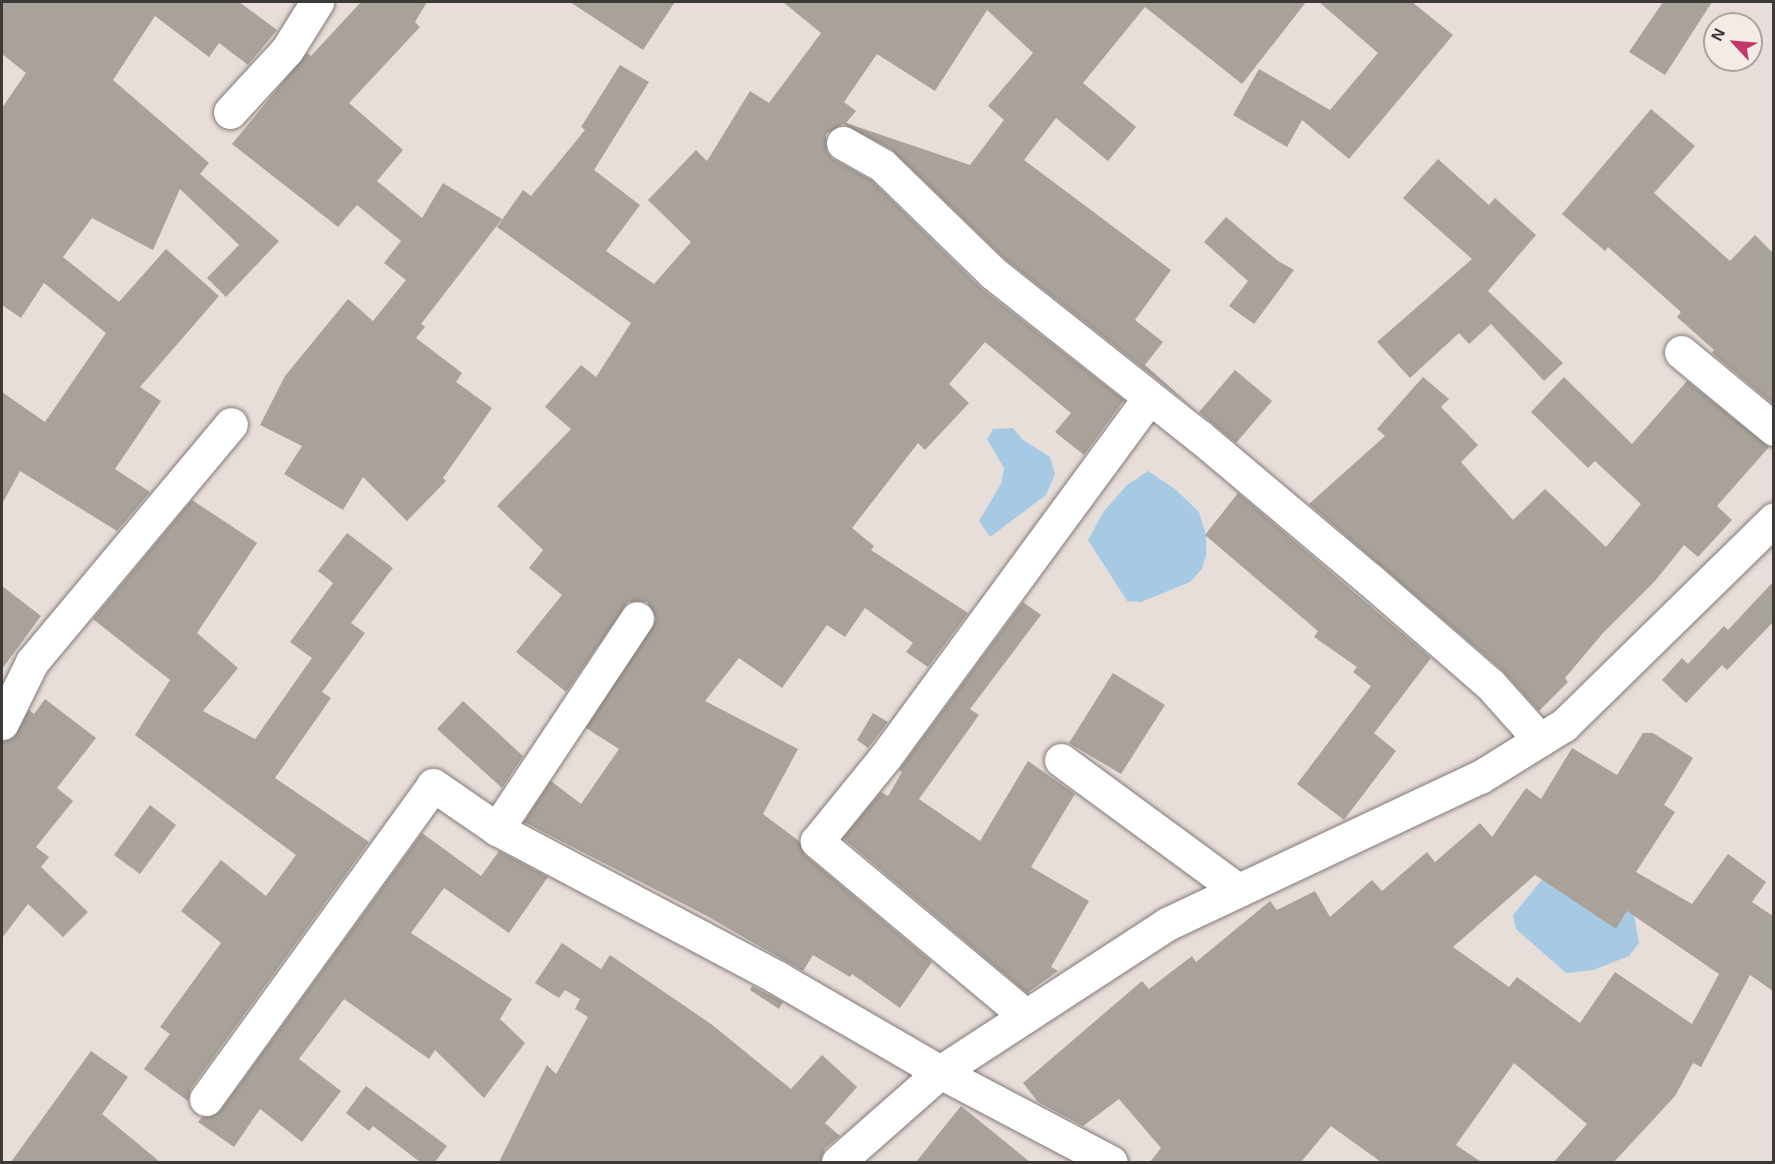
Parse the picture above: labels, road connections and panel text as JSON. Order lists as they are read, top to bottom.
{
  "north": "top left"
}
